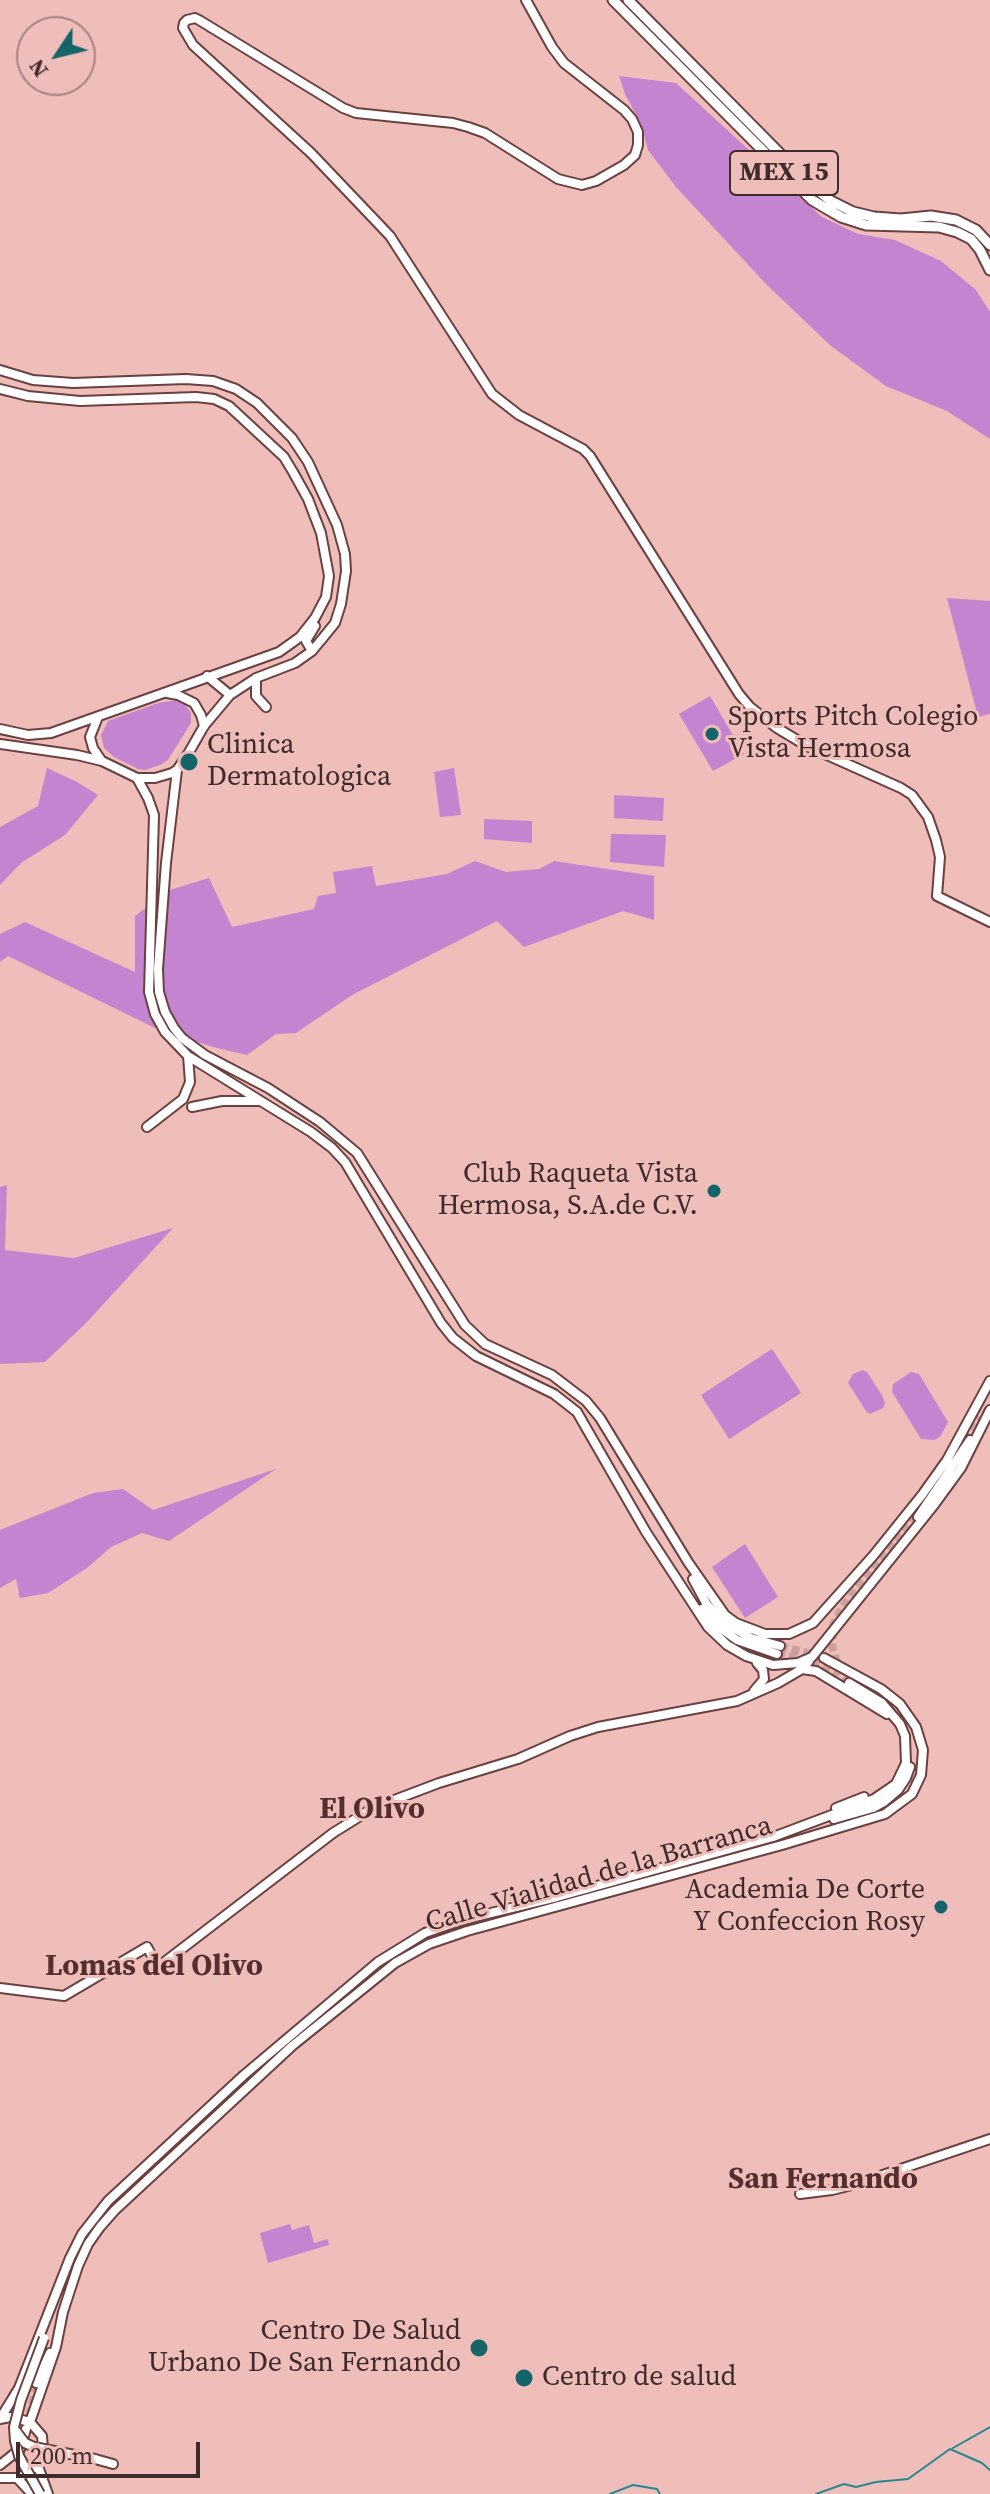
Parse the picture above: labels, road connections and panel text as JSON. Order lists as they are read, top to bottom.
{
  "streets": {
    "main road": ["MEX 15", "Calle Vialidad de la Barranca"]
  },
  "districts": ["El Olivo", "Lomas del Olivo", "San Fernando"],
  "places": [
    "Sports Pitch Colegio Vista Hermosa",
    "Clinica Dermatologica",
    "Club Raqueta Vista Hermosa, S.A.de C.V.",
    "Academia De Corte Y Confeccion Rosy",
    "Centro De Salud Urbano De San Fernando",
    "Centro de salud"
  ],
  "scale_bar": "200 m",
  "north": "bottom left"
}
